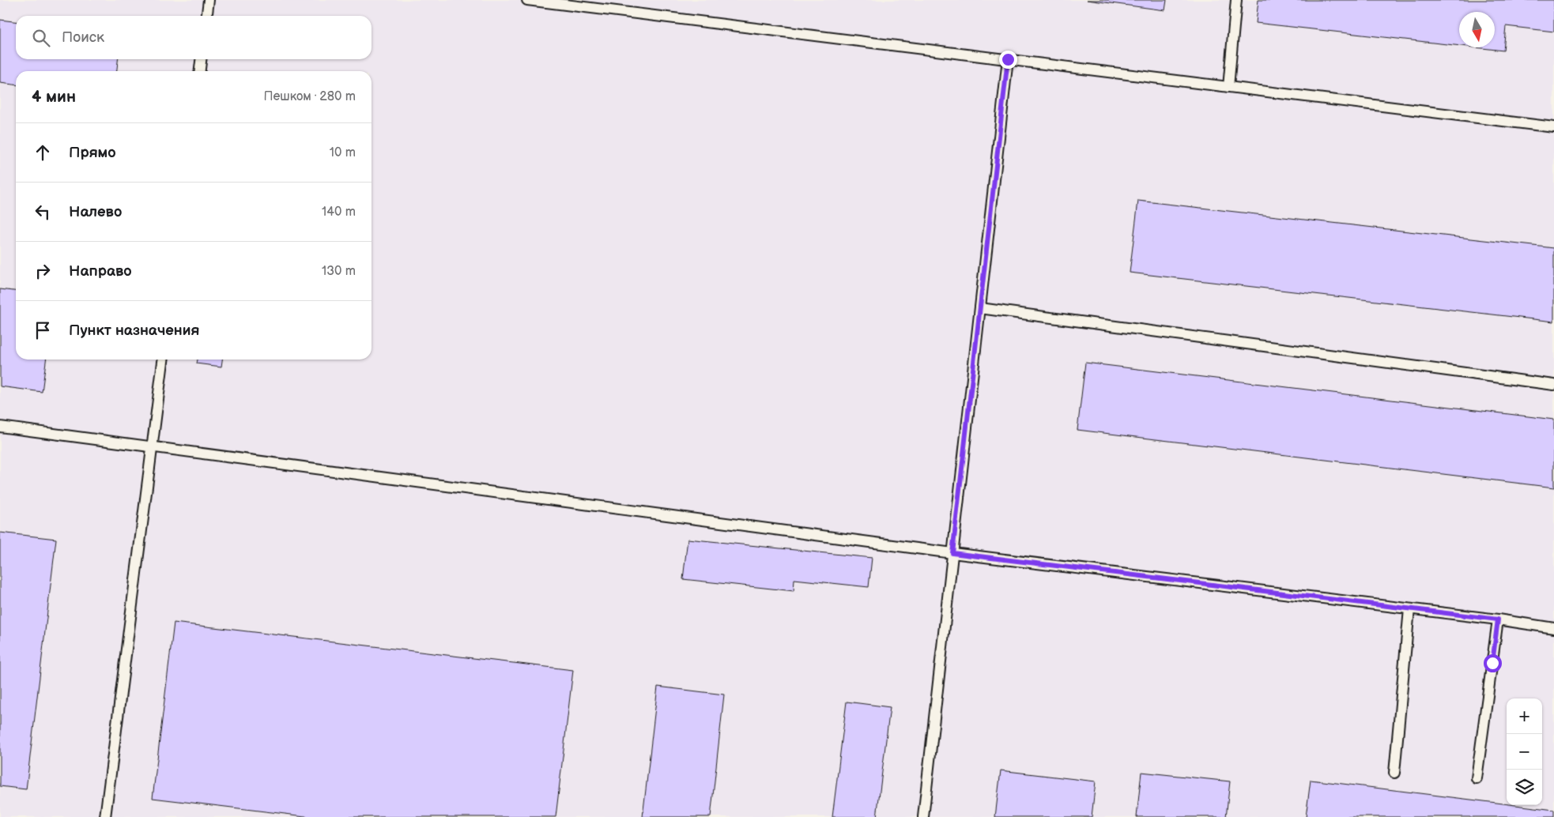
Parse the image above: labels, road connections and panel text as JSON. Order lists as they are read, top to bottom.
{
  "north": "bottom",
  "page": {
    "search": "Поиск",
    "heading": ["4 мин", "Пешком · 280 m"],
    "list": [
      ["Прямо", "10 m"],
      ["Налево", "140 m"],
      ["Направо", "130 m"],
      "Пункт назначения"
    ],
    "map_buttons": ["+", "−"]
  }
}
